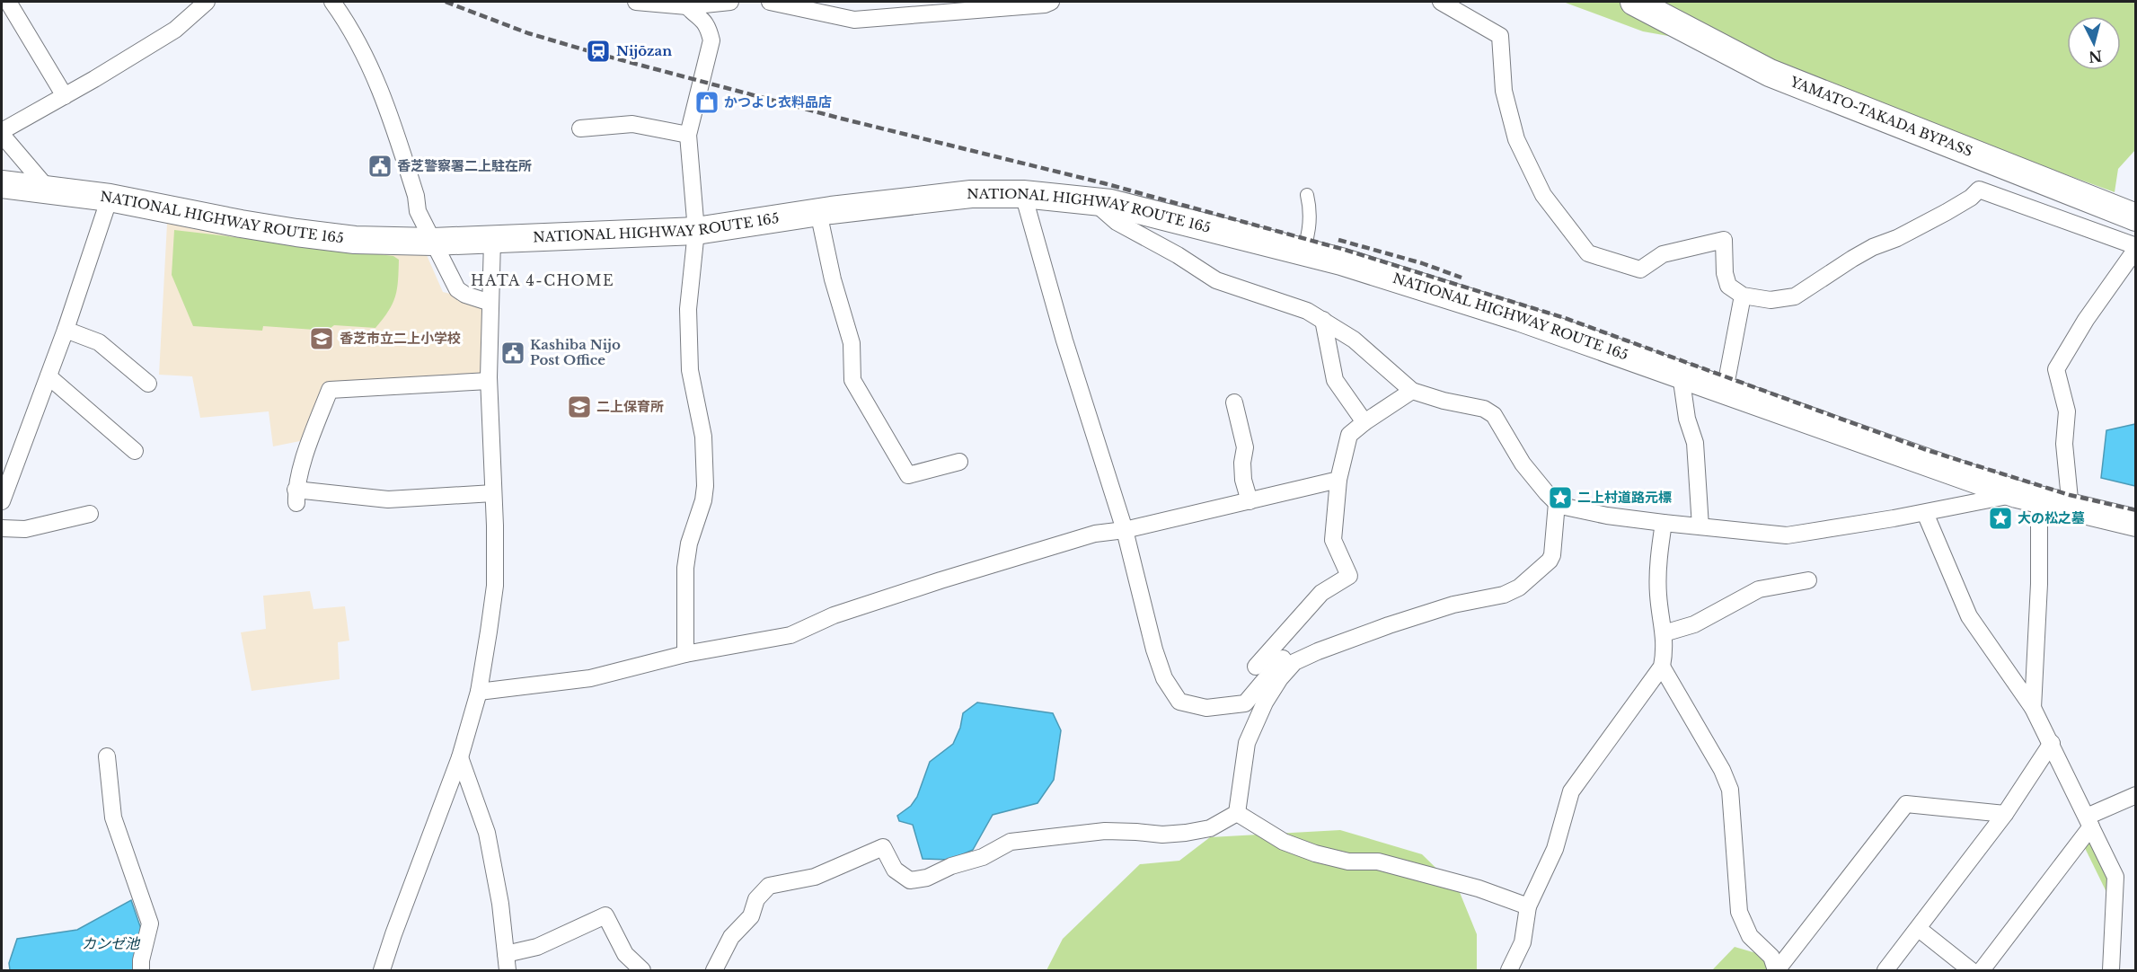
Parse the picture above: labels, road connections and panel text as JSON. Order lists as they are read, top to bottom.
{
  "streets": {
    "highway": ["YAMATO-TAKADA BYPASS", "NATIONAL HIGHWAY ROUTE 165"]
  },
  "districts": ["HATA 4-CHOME"],
  "water": ["カンゼ池"],
  "places": {
    "station": ["Nijōzan"],
    "shop": ["かつよし衣料品店"],
    "public building": ["香芝警察署二上駐在所", "Kashiba Nijo Post Office"],
    "school or university": ["香芝市立二上小学校", "二上保育所"],
    "place": ["二上村道路元標", "大の松之墓"]
  },
  "north": "bottom"
}
